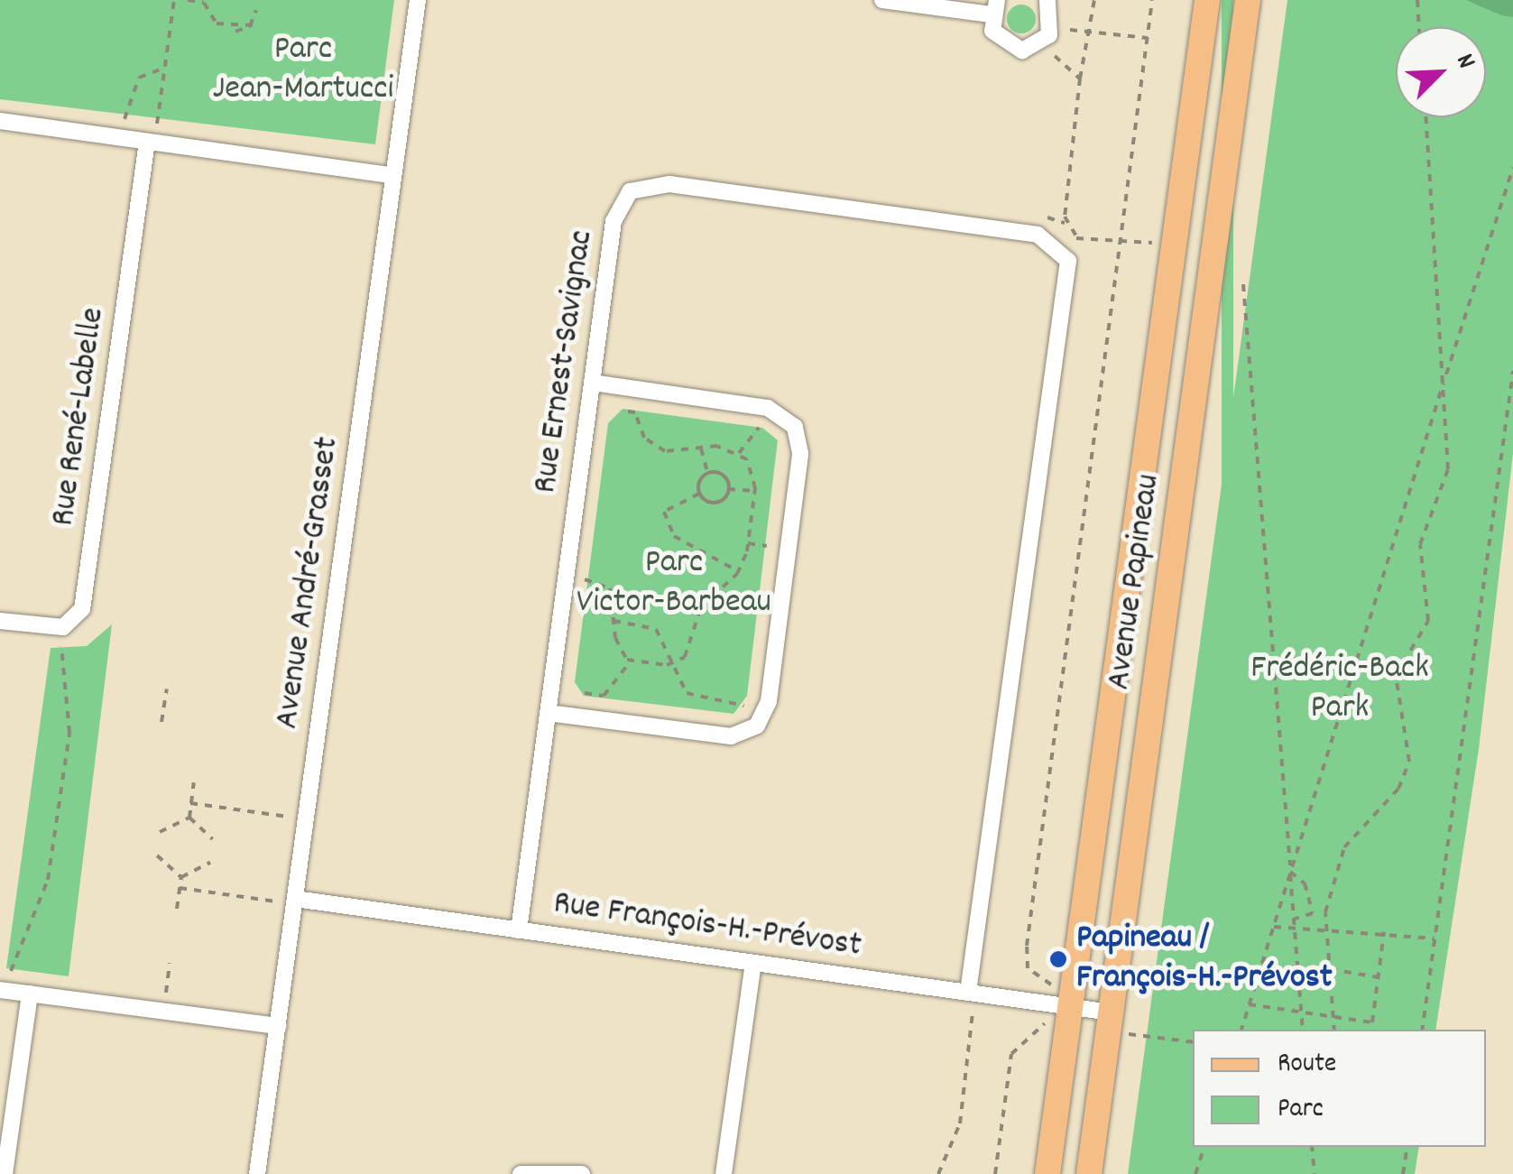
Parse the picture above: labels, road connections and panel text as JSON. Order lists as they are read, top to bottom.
{
  "streets": {
    "main road": ["Avenue Papineau"],
    "street": [
      "Rue Ernest-Savignac",
      "Rue René-Labelle",
      "Avenue André-Grasset",
      "Rue François-H.-Prévost"
    ]
  },
  "crossings": [
    ["Rue Ernest-Savignac", "Rue François-H.-Prévost"],
    ["Avenue Papineau", "Rue François-H.-Prévost"],
    ["Avenue André-Grasset", "Rue François-H.-Prévost"]
  ],
  "parks": ["Parc Jean-Martucci", "Parc Victor-Barbeau", "Frédéric-Back Park"],
  "places": ["Papineau / François-H.-Prévost"],
  "legend": ["Route", "Parc"],
  "north": "top right"
}
